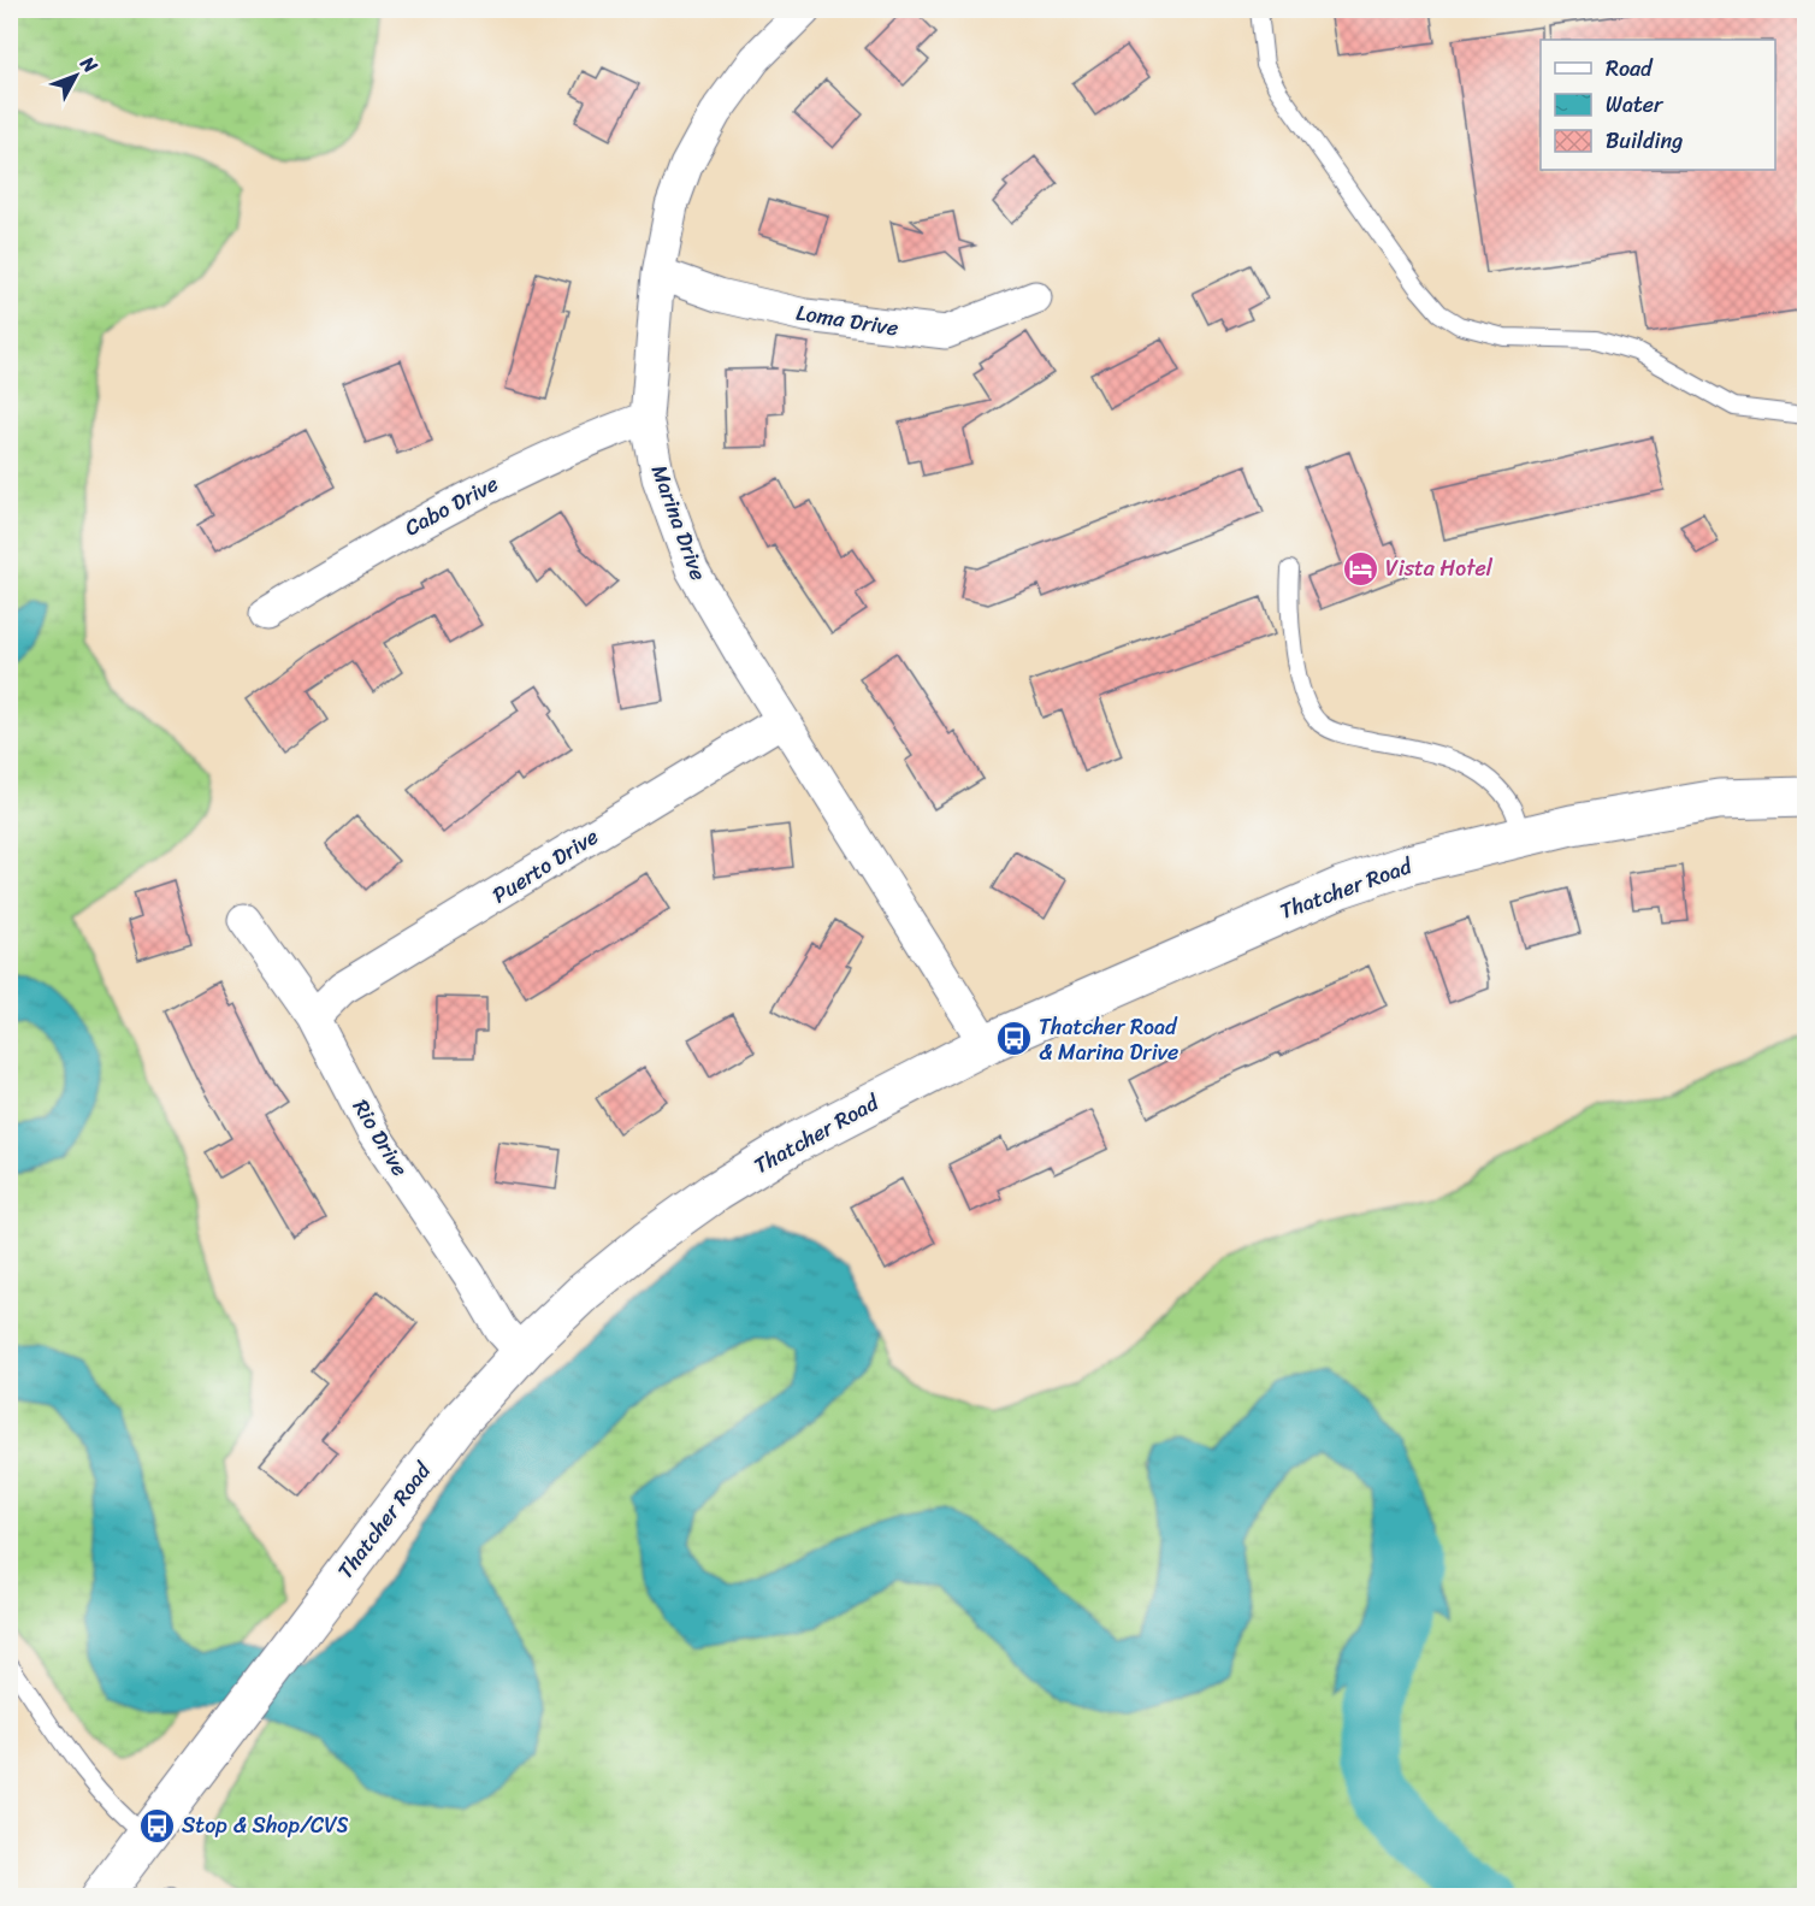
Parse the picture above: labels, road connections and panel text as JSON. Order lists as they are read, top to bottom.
{
  "streets": {
    "main road": ["Thatcher Road"],
    "street": [
      "Loma Drive",
      "Cabo Drive",
      "Marina Drive",
      "Puerto Drive",
      "Rio Drive"
    ]
  },
  "crossings": [
    ["Loma Drive", "Marina Drive"],
    ["Cabo Drive", "Marina Drive"],
    ["Marina Drive", "Puerto Drive"],
    ["Marina Drive", "Thatcher Road"],
    ["Puerto Drive", "Rio Drive"],
    ["Thatcher Road", "Rio Drive"]
  ],
  "places": {
    "hotel": ["Vista Hotel"],
    "bus stop": ["Thatcher Road & Marina Drive", "Stop & Shop/CVS"]
  },
  "legend": ["Road", "Water", "Building"],
  "north": "top right"
}
